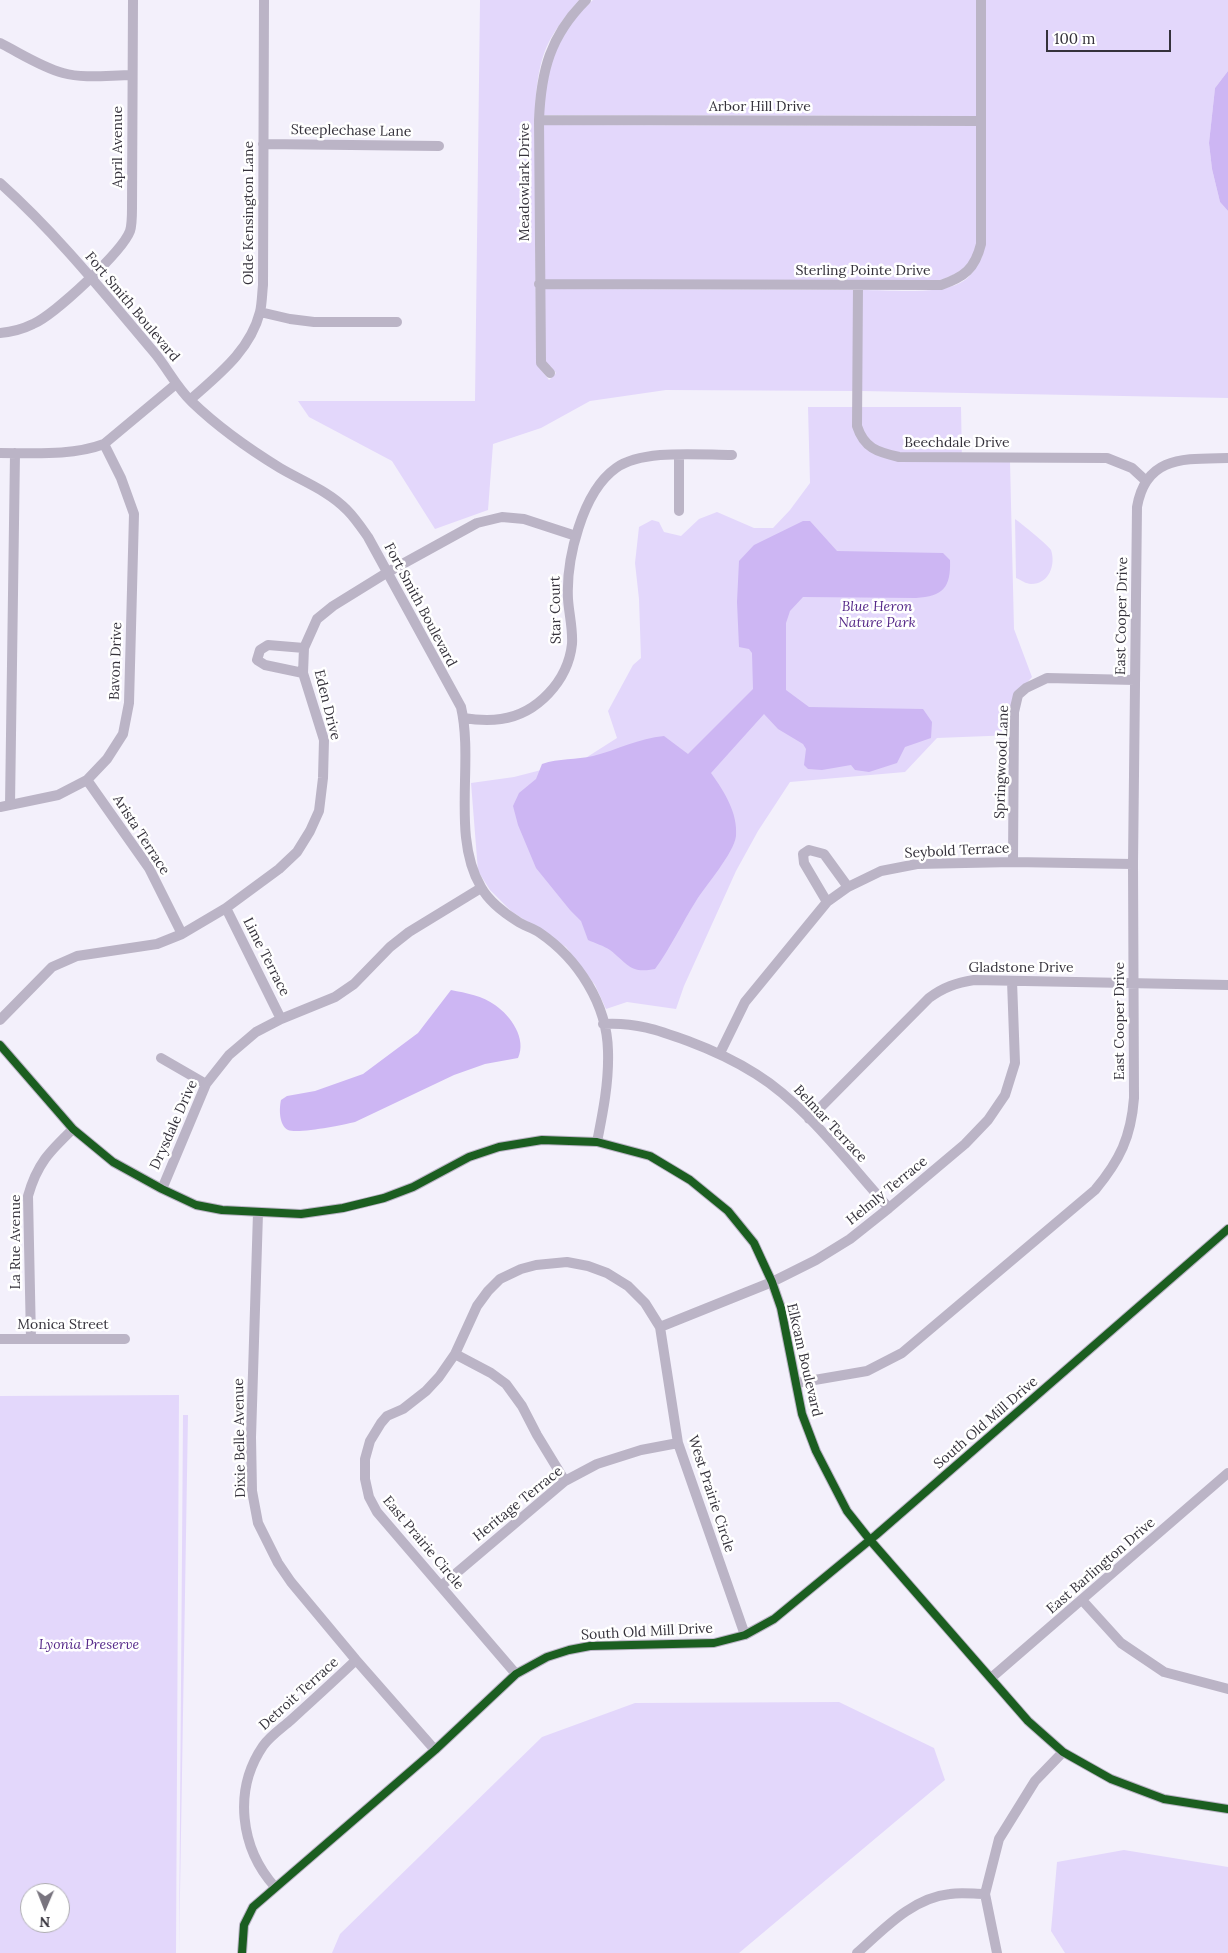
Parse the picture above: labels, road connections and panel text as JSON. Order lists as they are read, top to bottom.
{
  "streets": {
    "street": [
      "Arbor Hill Drive",
      "Steeplechase Lane",
      "April Avenue",
      "Meadowlark Drive",
      "Olde Kensington Lane",
      "Sterling Pointe Drive",
      "Fort Smith Boulevard",
      "Beechdale Drive",
      "Star Court",
      "East Cooper Drive",
      "Bavon Drive",
      "Eden Drive",
      "Springwood Lane",
      "Arista Terrace",
      "Seybold Terrace",
      "Lime Terrace",
      "Gladstone Drive",
      "Belmar Terrace",
      "Drysdale Drive",
      "Helmly Terrace",
      "La Rue Avenue",
      "Monica Street",
      "Elkcam Boulevard",
      "South Old Mill Drive",
      "Dixie Belle Avenue",
      "West Prairie Circle",
      "Heritage Terrace",
      "East Prairie Circle",
      "East Barlington Drive",
      "Detroit Terrace"
    ]
  },
  "crossings": [
    ["Arbor Hill Drive", "Meadowlark Drive"],
    ["Arbor Hill Drive", "Sterling Pointe Drive"],
    ["Steeplechase Lane", "Olde Kensington Lane"],
    ["April Avenue", "Fort Smith Boulevard"],
    ["Meadowlark Drive", "Sterling Pointe Drive"],
    ["Olde Kensington Lane", "Fort Smith Boulevard"],
    ["Sterling Pointe Drive", "Beechdale Drive"],
    ["Fort Smith Boulevard", "Star Court"],
    ["Fort Smith Boulevard", "Eden Drive"],
    ["Fort Smith Boulevard", "Belmar Terrace"],
    ["Fort Smith Boulevard", "Drysdale Drive"],
    ["Fort Smith Boulevard", "Elkcam Boulevard"],
    ["Beechdale Drive", "East Cooper Drive"],
    ["Star Court", "Eden Drive"],
    ["East Cooper Drive", "Springwood Lane"],
    ["East Cooper Drive", "Seybold Terrace"],
    ["East Cooper Drive", "Gladstone Drive"],
    ["East Cooper Drive", "Elkcam Boulevard"],
    ["Bavon Drive", "Arista Terrace"],
    ["Eden Drive", "Arista Terrace"],
    ["Eden Drive", "Lime Terrace"],
    ["Springwood Lane", "Seybold Terrace"],
    ["Seybold Terrace", "Belmar Terrace"],
    ["Lime Terrace", "Drysdale Drive"],
    ["Gladstone Drive", "Belmar Terrace"],
    ["Gladstone Drive", "Helmly Terrace"],
    ["Belmar Terrace", "Helmly Terrace"],
    ["Drysdale Drive", "Elkcam Boulevard"],
    ["Helmly Terrace", "Elkcam Boulevard"],
    ["Helmly Terrace", "West Prairie Circle"],
    ["Helmly Terrace", "East Prairie Circle"],
    ["La Rue Avenue", "Monica Street"],
    ["La Rue Avenue", "Elkcam Boulevard"],
    ["Elkcam Boulevard", "South Old Mill Drive"],
    ["Elkcam Boulevard", "Dixie Belle Avenue"],
    ["Elkcam Boulevard", "East Barlington Drive"],
    ["South Old Mill Drive", "Dixie Belle Avenue"],
    ["South Old Mill Drive", "West Prairie Circle"],
    ["South Old Mill Drive", "East Prairie Circle"],
    ["South Old Mill Drive", "Detroit Terrace"],
    ["Dixie Belle Avenue", "Detroit Terrace"],
    ["West Prairie Circle", "Heritage Terrace"],
    ["West Prairie Circle", "East Prairie Circle"],
    ["Heritage Terrace", "East Prairie Circle"]
  ],
  "parks": ["Blue Heron Nature Park", "Lyonia Preserve"],
  "scale_bar": "100 m",
  "north": "bottom"
}
